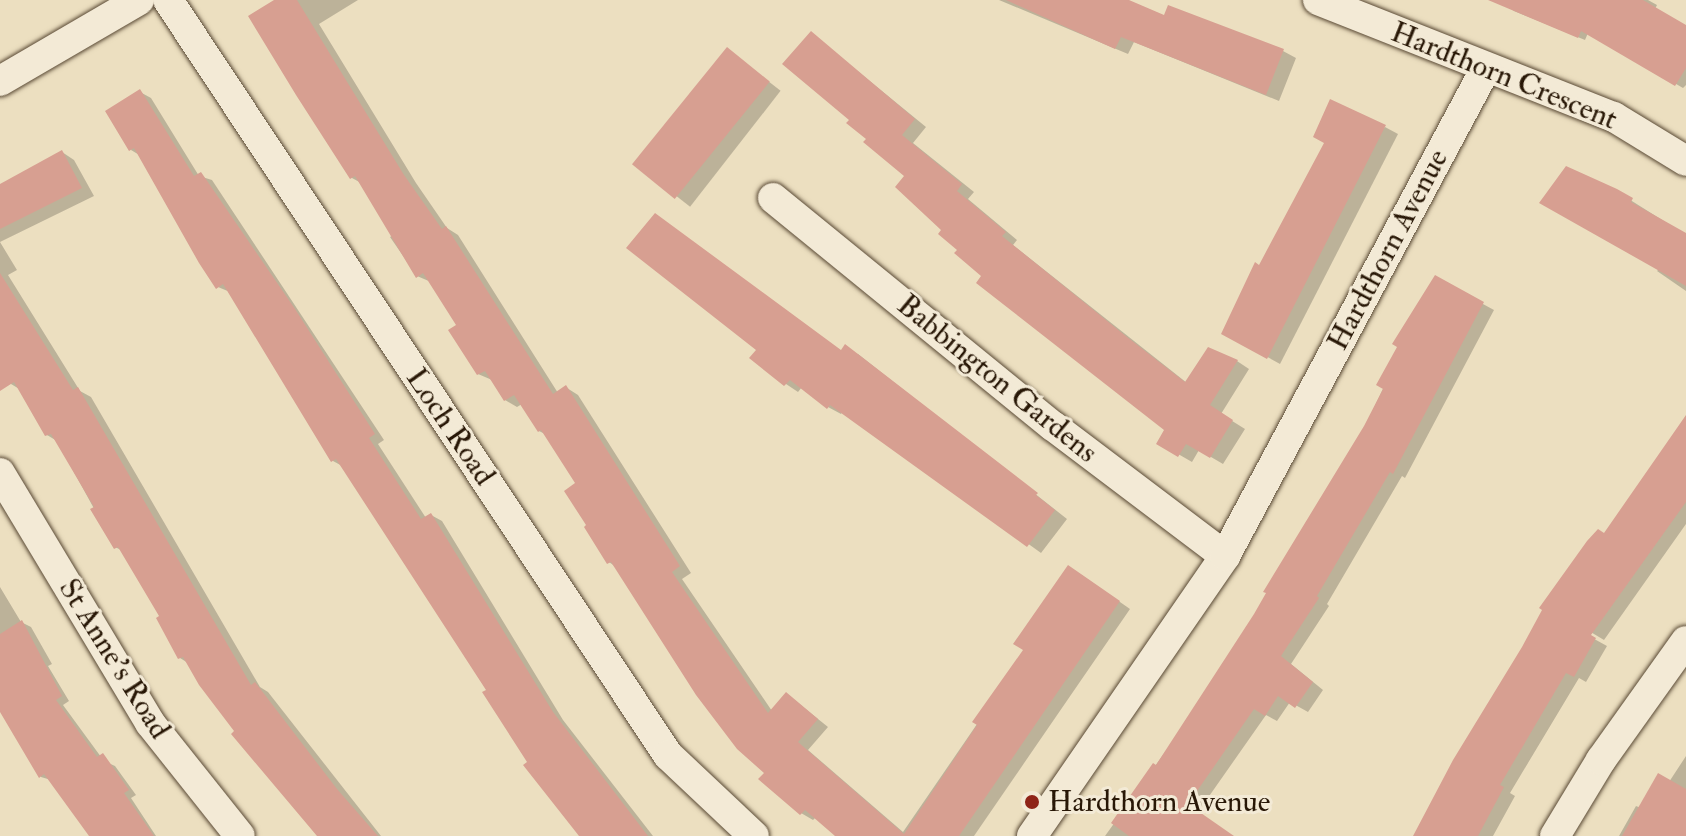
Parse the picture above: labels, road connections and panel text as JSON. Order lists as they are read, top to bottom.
{
  "streets": {
    "street": [
      "Hardthorn Crescent",
      "Hardthorn Avenue",
      "Babbington Gardens",
      "Loch Road",
      "St Anne's Road"
    ]
  },
  "crossings": [
    ["Hardthorn Crescent", "Hardthorn Avenue"],
    ["Hardthorn Avenue", "Babbington Gardens"]
  ],
  "places": ["Hardthorn Avenue"]
}
